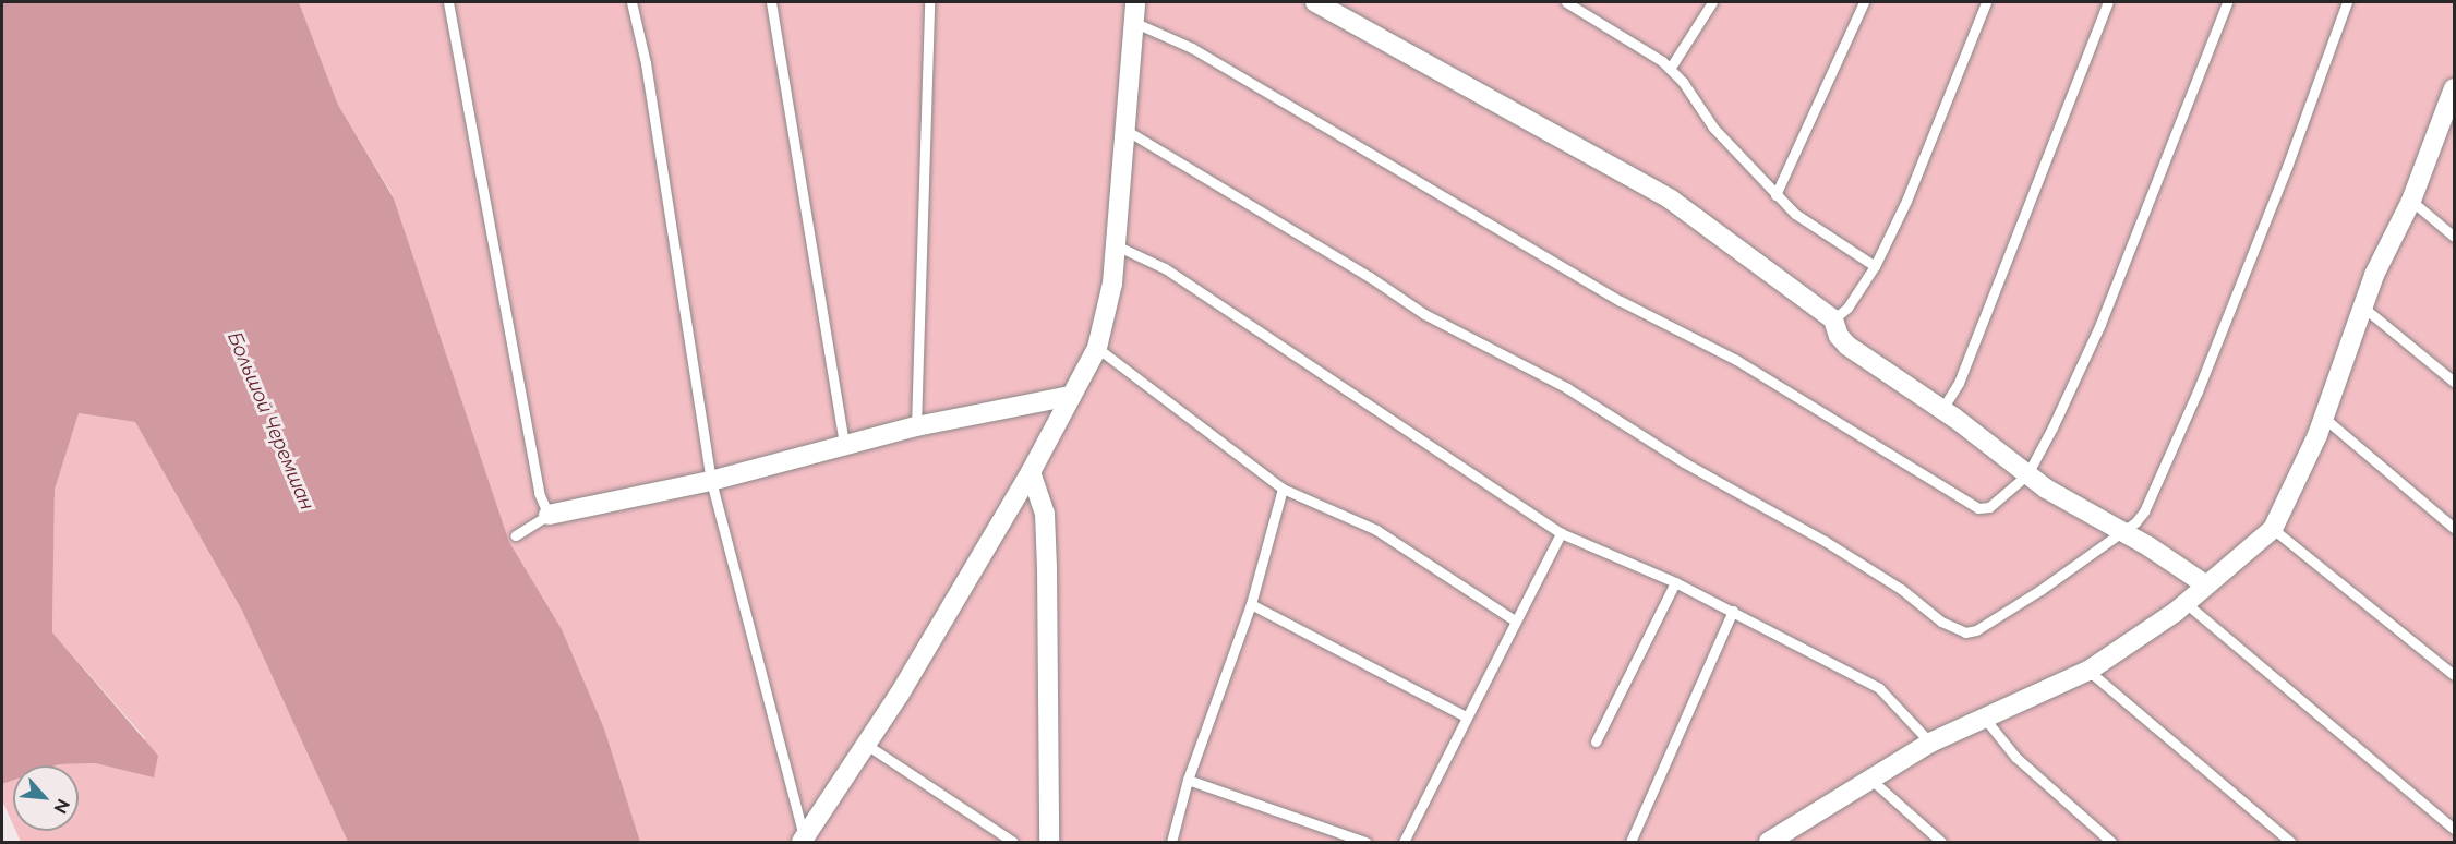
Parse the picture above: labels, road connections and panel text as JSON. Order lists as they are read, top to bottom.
{
  "water": ["Большой Черемшан"],
  "north": "bottom right"
}
